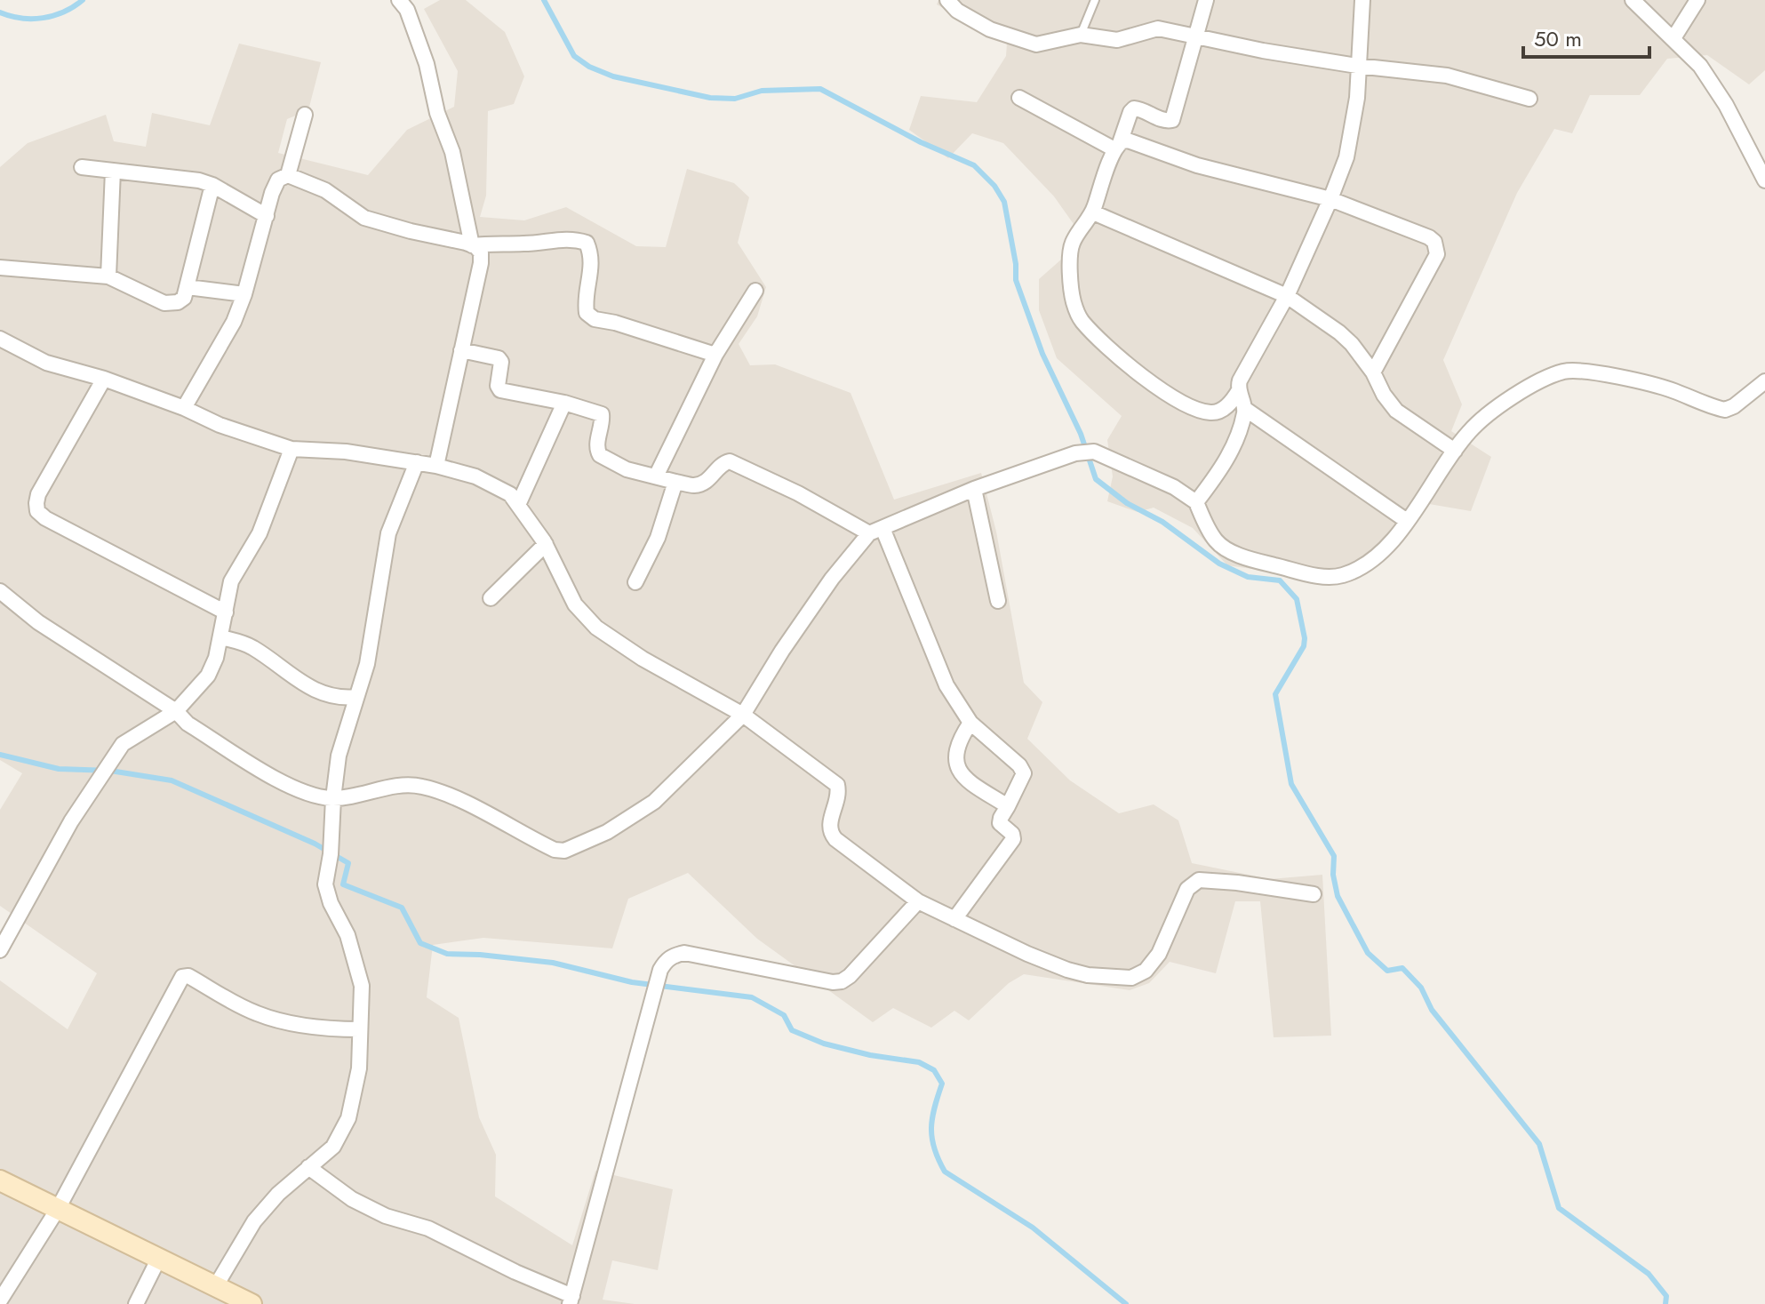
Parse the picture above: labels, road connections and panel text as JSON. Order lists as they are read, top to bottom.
{
  "scale_bar": "50 m"
}
